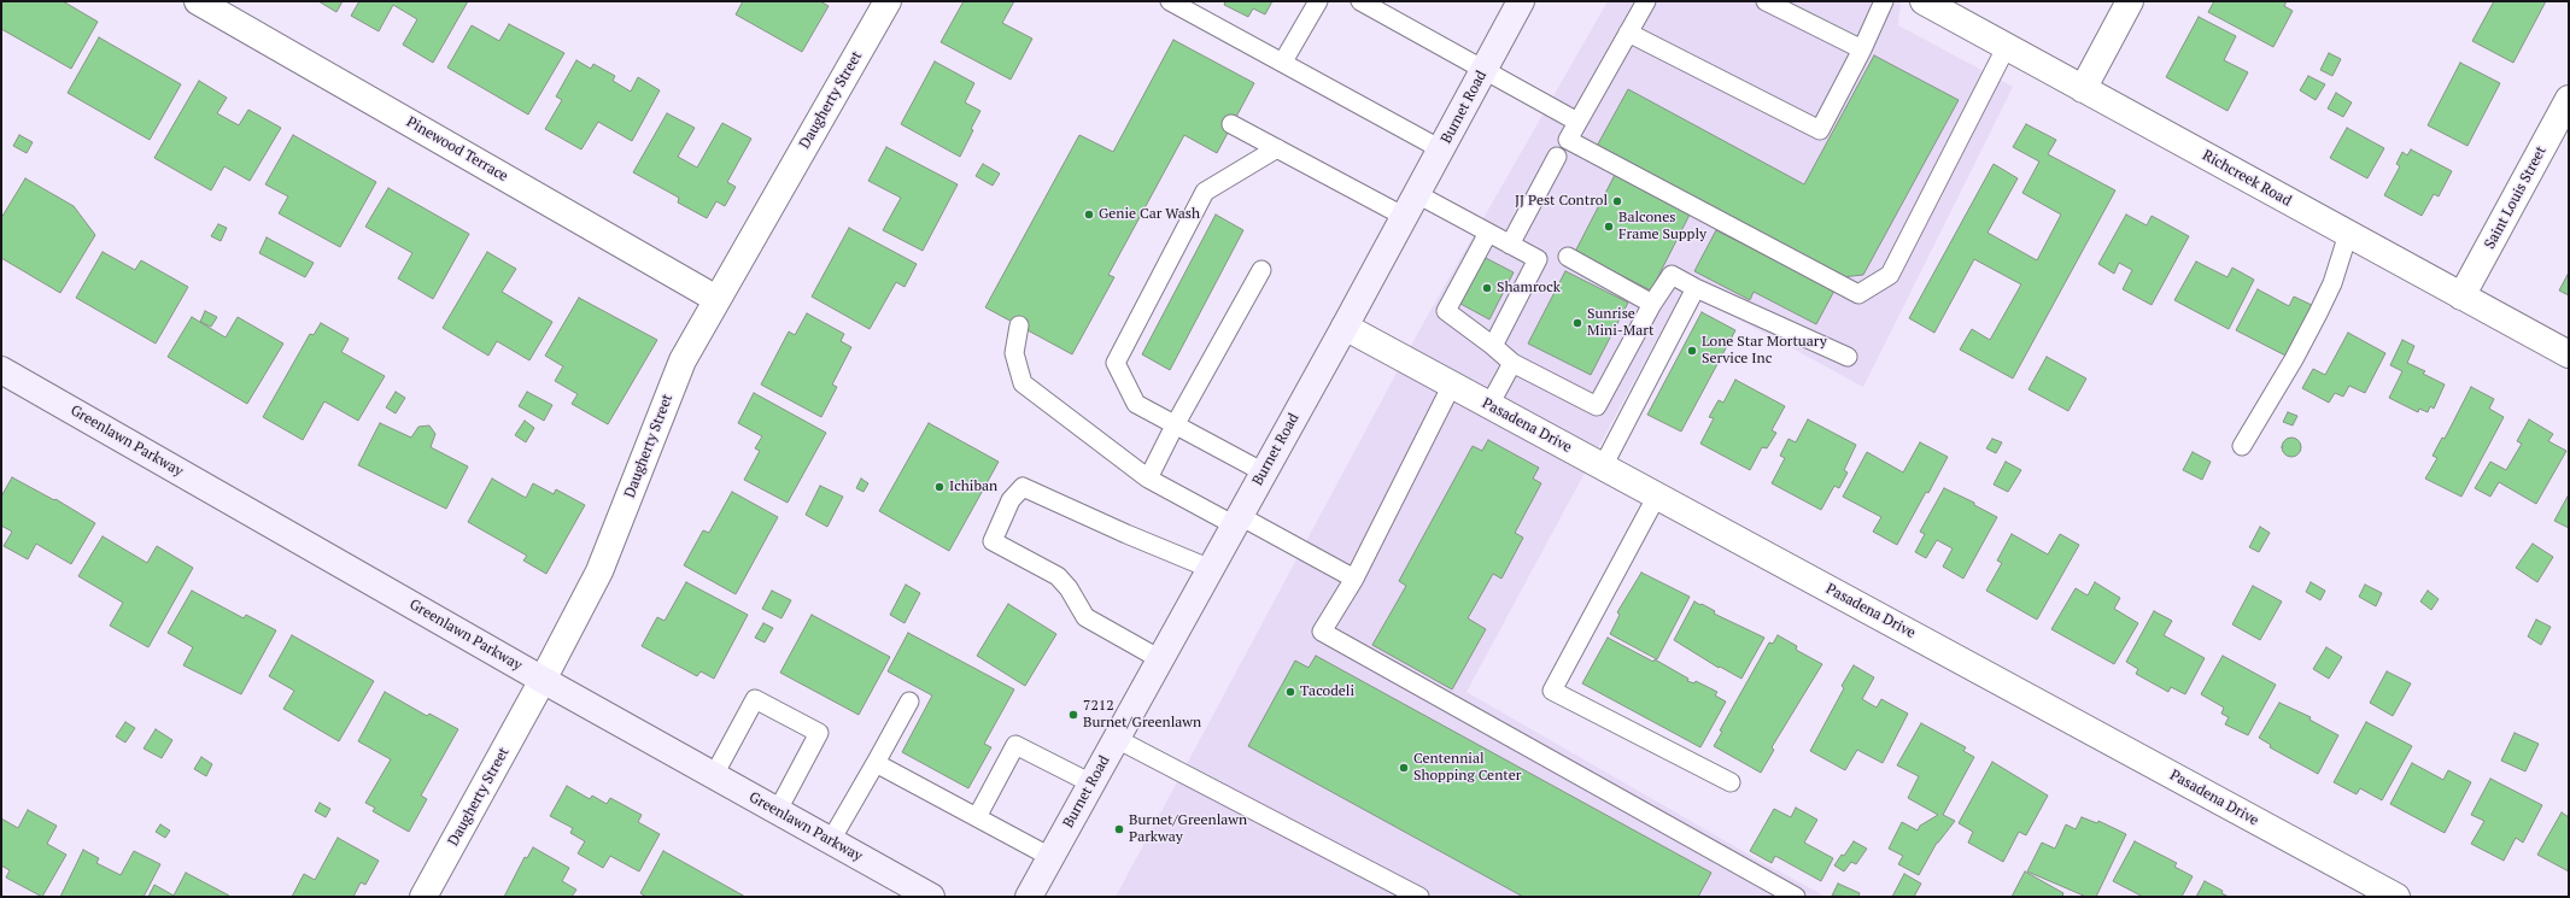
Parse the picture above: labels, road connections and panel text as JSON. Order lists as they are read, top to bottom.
{
  "streets": {
    "street": [
      "Daugherty Street",
      "Burnet Road",
      "Pinewood Terrace",
      "Richcreek Road",
      "Saint Louis Street",
      "Pasadena Drive",
      "Greenlawn Parkway"
    ]
  },
  "crossings": [
    ["Daugherty Street", "Pinewood Terrace"],
    ["Daugherty Street", "Greenlawn Parkway"],
    ["Burnet Road", "Pasadena Drive"],
    ["Richcreek Road", "Saint Louis Street"]
  ],
  "places": [
    "JJ Pest Control",
    "Genie Car Wash",
    "Balcones Frame Supply",
    "Shamrock",
    "Sunrise Mini-Mart",
    "Lone Star Mortuary Service Inc",
    "Ichiban",
    "Tacodeli",
    "7212 Burnet/Greenlawn",
    "Centennial Shopping Center",
    "Burnet/Greenlawn Parkway"
  ]
}
